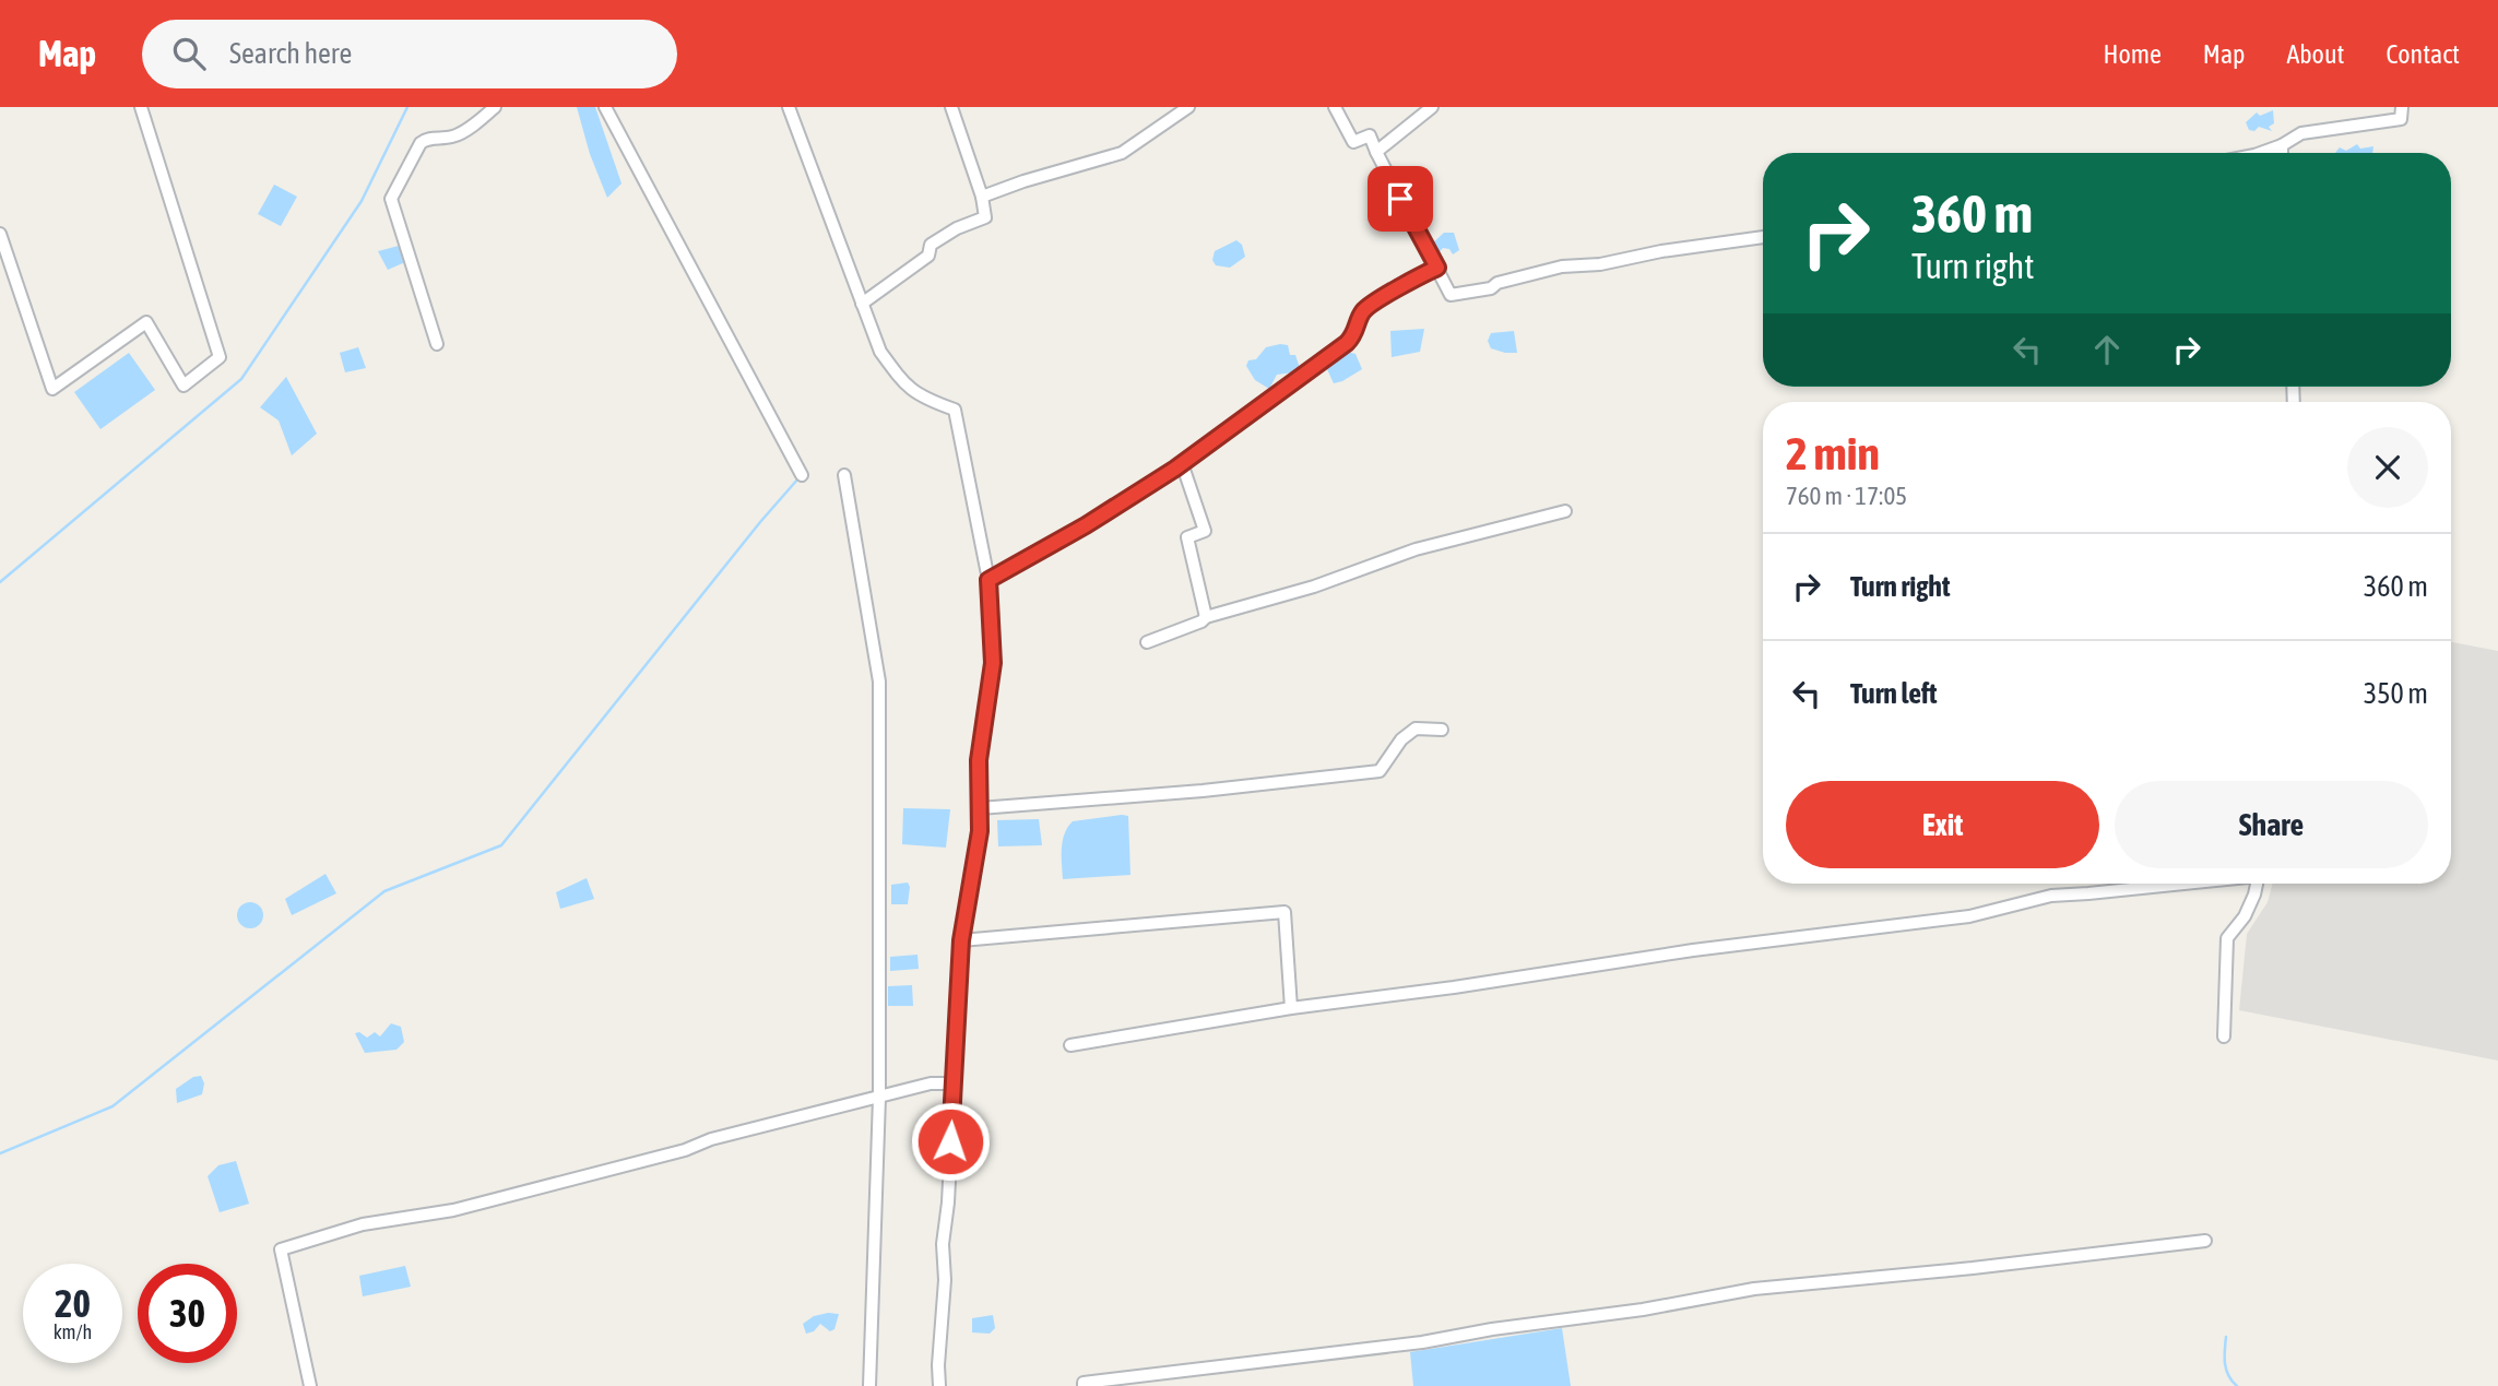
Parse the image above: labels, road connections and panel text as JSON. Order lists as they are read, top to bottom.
{
  "page": {
    "header": "Map",
    "search": "Search here",
    "nav": [
      "Home",
      "Map",
      "About",
      "Contact"
    ],
    "turn": ["360 m", "Turn right"],
    "heading": ["2 min", "760 m · 17:05"],
    "list": [
      {
        "name": "Turn right",
        "value": "360 m"
      },
      {
        "name": "Turn left",
        "value": "350 m"
      }
    ],
    "buttons": ["Exit", "Share"],
    "speed": "20 km/h",
    "limit": "30"
  }
}
